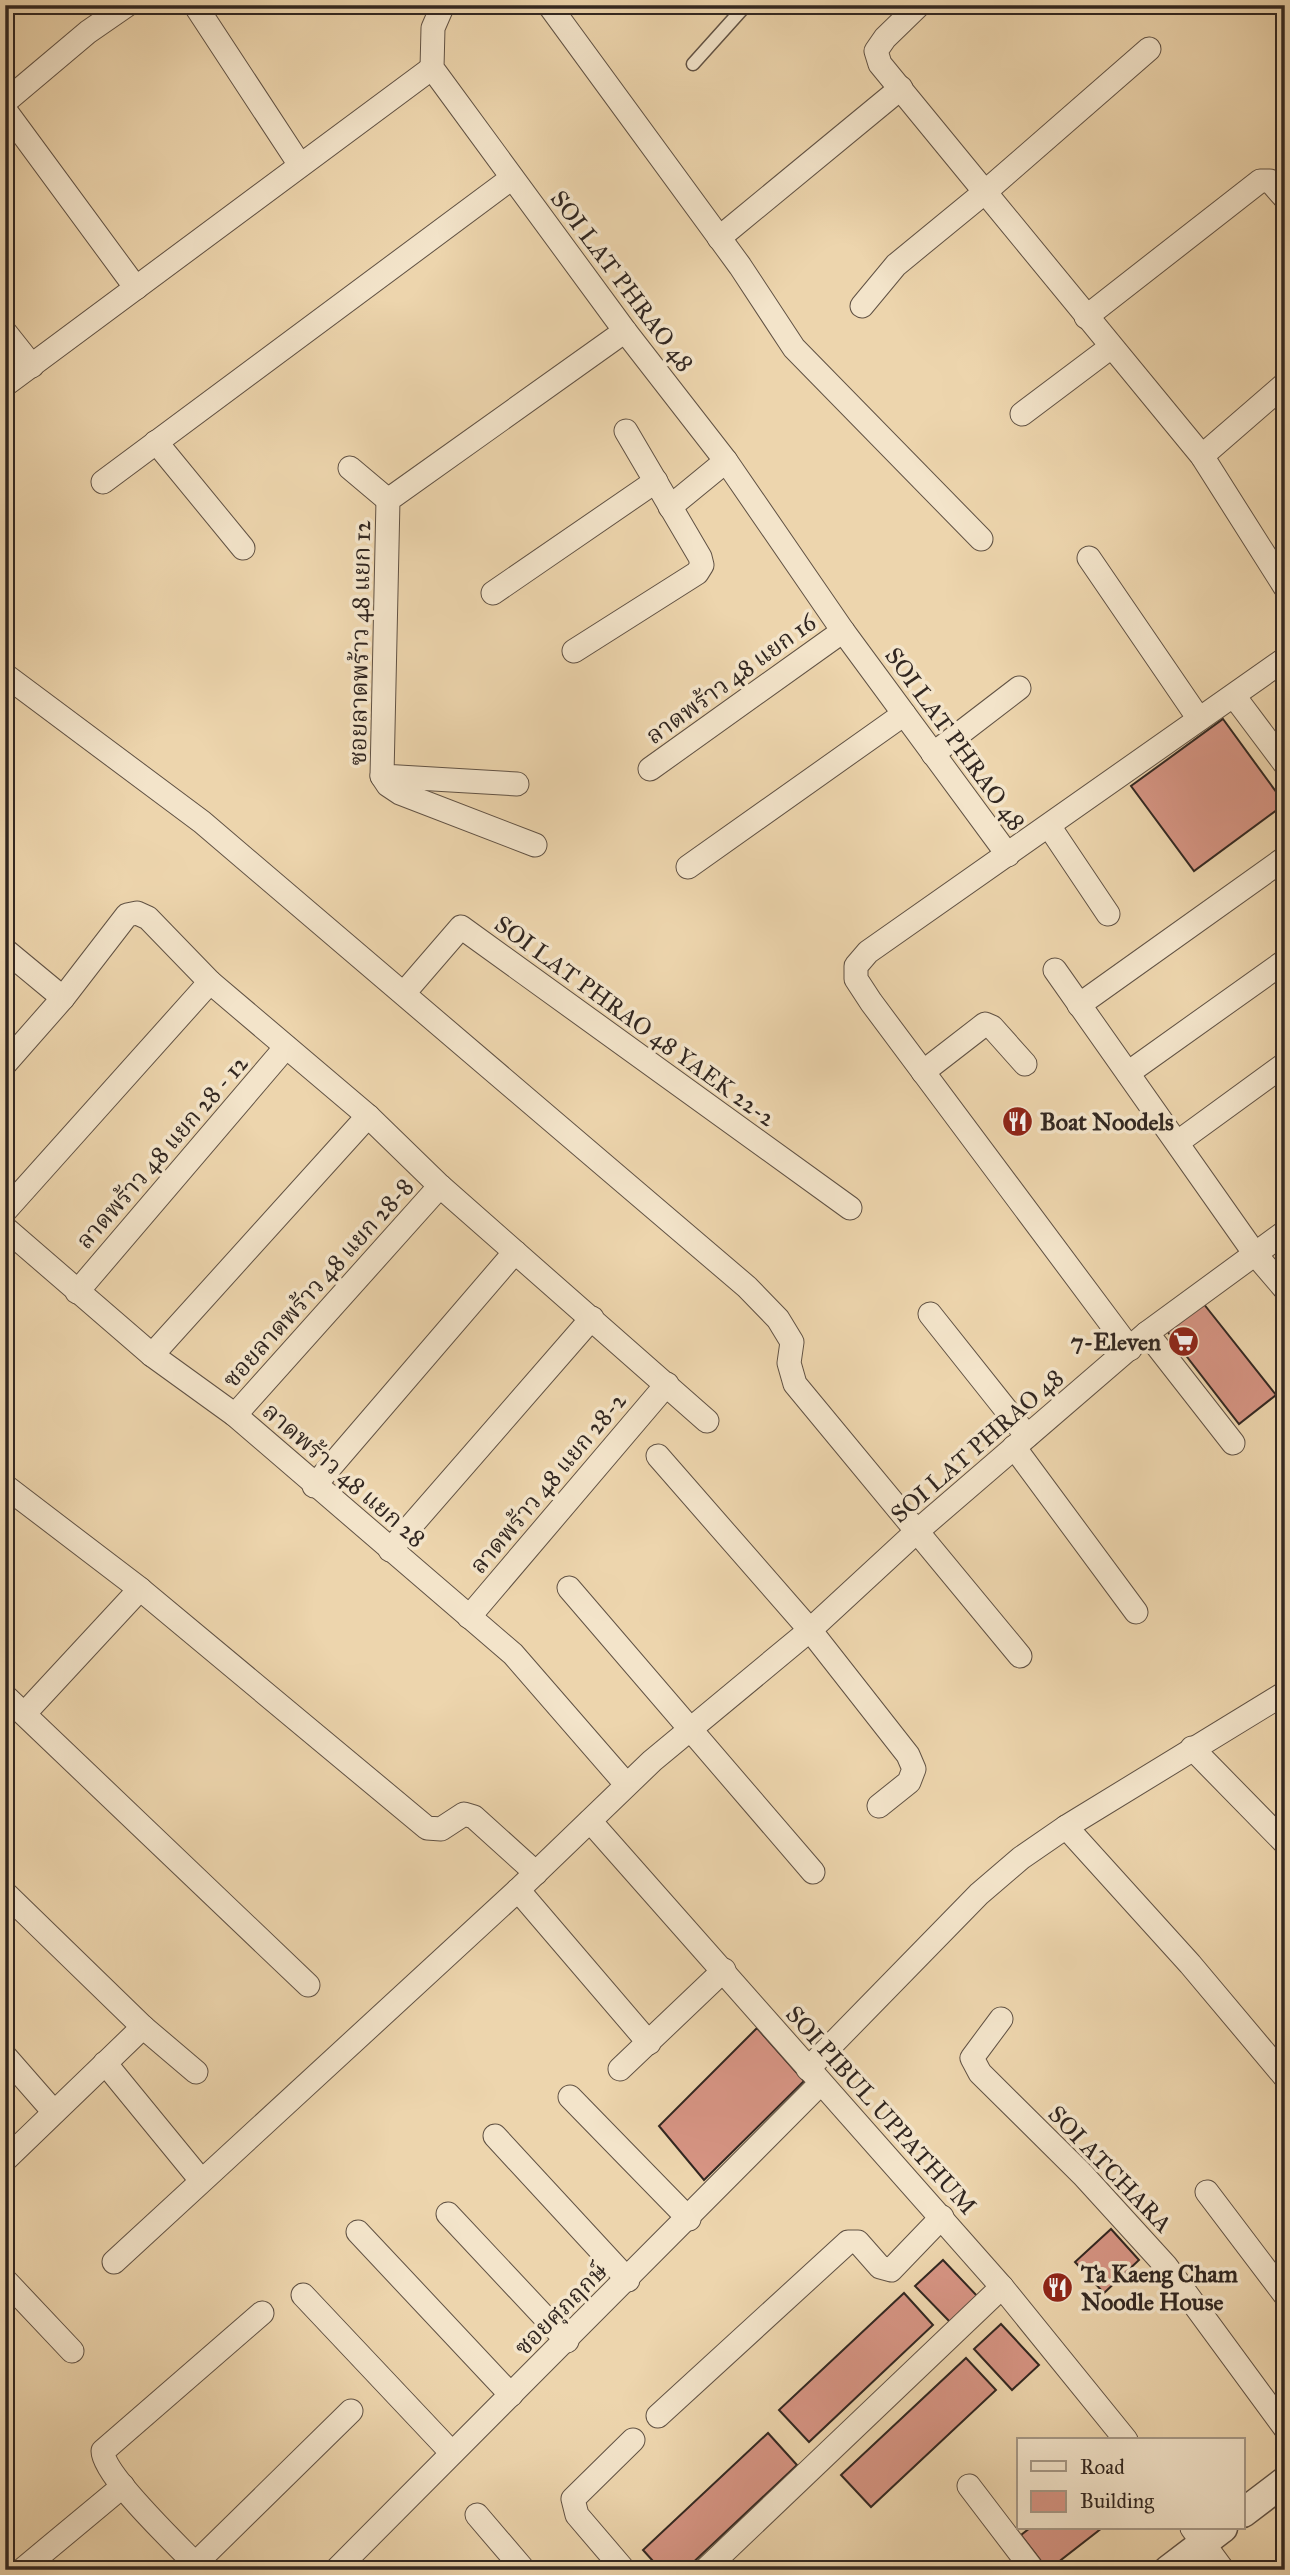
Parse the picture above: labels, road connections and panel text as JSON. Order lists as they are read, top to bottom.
{
  "streets": {
    "street": [
      "SOI LAT PHRAO 48",
      "ซอยลาดพร้าว 48 แยก 12",
      "ลาดพร้าว 48 แยก 16",
      "SOI LAT PHRAO 48 YAEK 22-2",
      "ลาดพร้าว 48 แยก 28 - 12",
      "ซอยลาดพร้าว 48 แยก 28-8",
      "ลาดพร้าว 48 แยก 28",
      "ลาดพร้าว 48 แยก 28-2",
      "SOI PIBUL UPPATHUM",
      "SOI ATCHARA",
      "ซอยศุภฤกษ์"
    ]
  },
  "crossings": [
    ["SOI LAT PHRAO 48", "ซอยลาดพร้าว 48 แยก 12"],
    ["SOI LAT PHRAO 48", "ลาดพร้าว 48 แยก 16"],
    ["SOI LAT PHRAO 48", "ลาดพร้าว 48 แยก 28"],
    ["SOI LAT PHRAO 48", "SOI PIBUL UPPATHUM"],
    ["ลาดพร้าว 48 แยก 28 - 12", "ลาดพร้าว 48 แยก 28"],
    ["ซอยลาดพร้าว 48 แยก 28-8", "ลาดพร้าว 48 แยก 28"],
    ["ลาดพร้าว 48 แยก 28", "ลาดพร้าว 48 แยก 28-2"],
    ["SOI PIBUL UPPATHUM", "ซอยศุภฤกษ์"]
  ],
  "places": {
    "restaurant": ["Boat Noodels", "Ta Kaeng Cham Noodle House"],
    "supermarket": ["7-Eleven"]
  },
  "legend": ["Road", "Building"]
}
